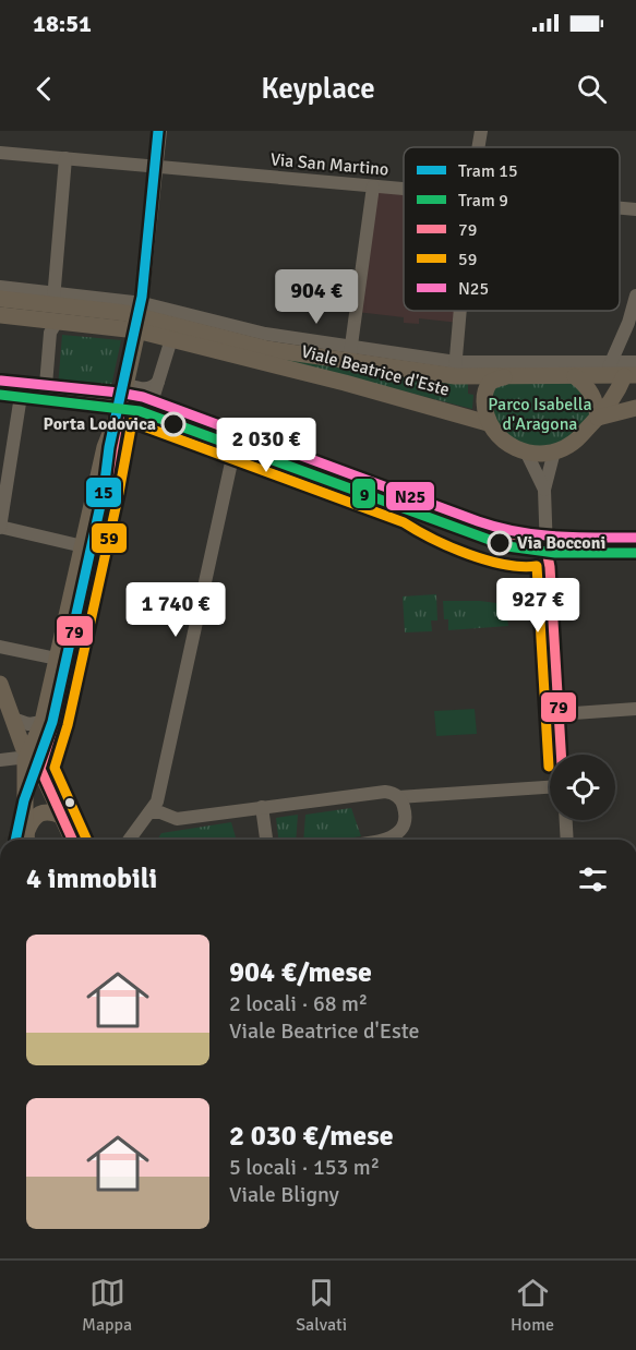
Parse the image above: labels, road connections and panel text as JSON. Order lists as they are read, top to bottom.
{
  "streets": {
    "main road": ["Viale Beatrice d'Este"],
    "street": ["Via San Martino"]
  },
  "parks": ["Parco Isabella d'Aragona"],
  "places": ["Porta Lodovica", "Via Bocconi"],
  "lines": [
    "tram line 15",
    "transit line N25",
    "tram line 9",
    "transit line 79",
    "transit line 59"
  ],
  "legend": [
    "Tram 15",
    "Tram 9",
    "79",
    "59",
    "N25"
  ],
  "page": {
    "status": "18:51",
    "header": "Keyplace",
    "price": [
      "904 €",
      "2 030 €",
      "927 €",
      "1 740 €"
    ],
    "heading": "4 immobili",
    "list": [
      {
        "name": "904 €/mese",
        "note": "2 locali · 68 m² · Viale Beatrice d'Este"
      },
      {
        "name": "2 030 €/mese",
        "note": "5 locali · 153 m² · Viale Bligny"
      }
    ],
    "tabs": ["Mappa", "Salvati", "Home"]
  }
}
